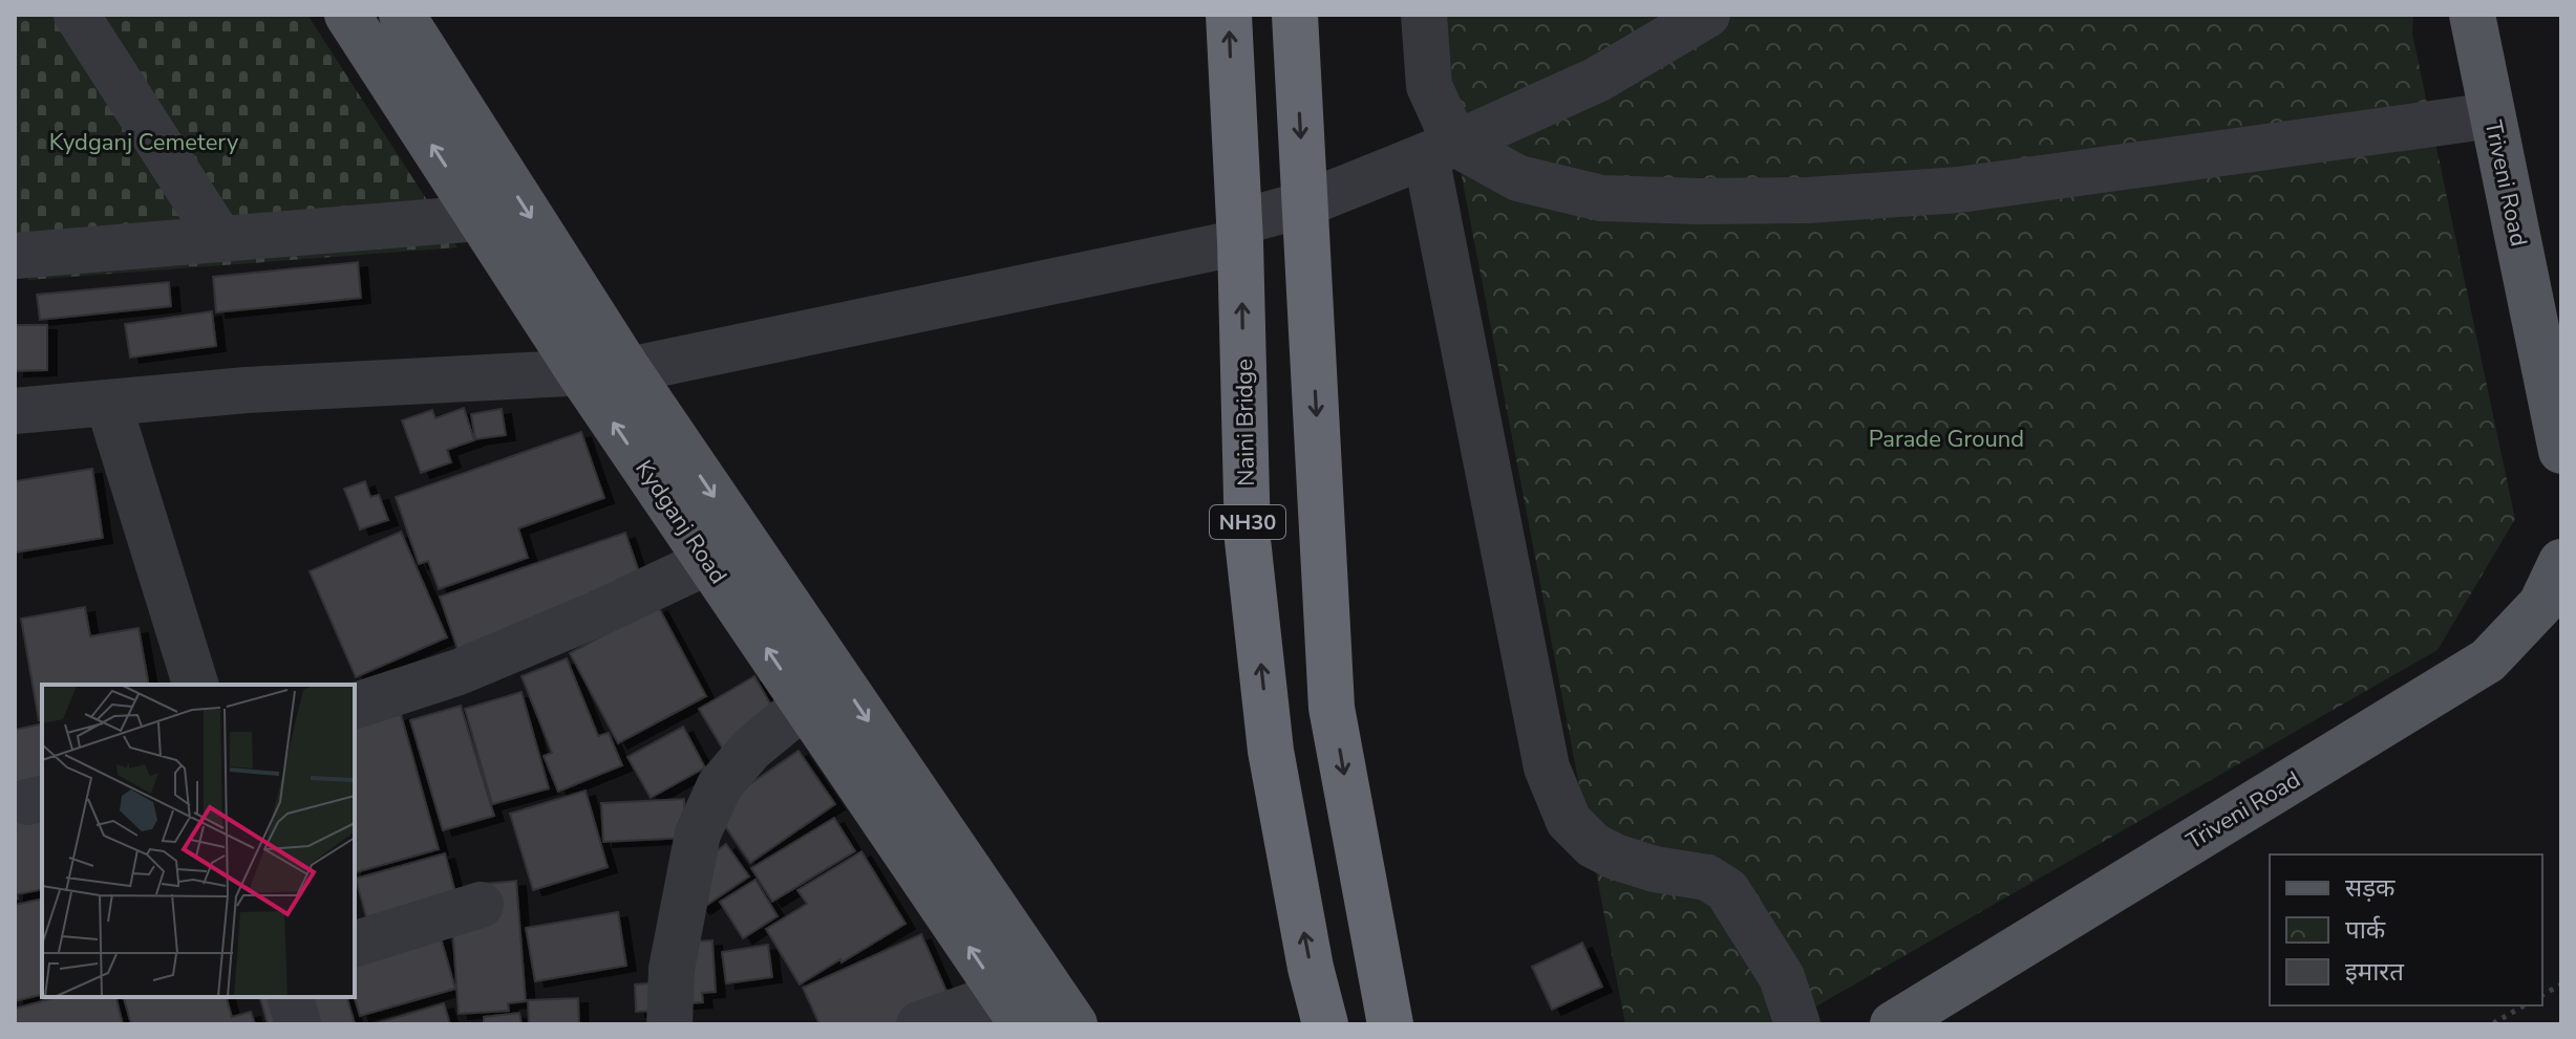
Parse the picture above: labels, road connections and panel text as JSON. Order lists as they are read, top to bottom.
{
  "streets": {
    "highway": ["Naini Bridge", "NH30"],
    "main road": ["Triveni Road", "Kydganj Road"]
  },
  "parks": ["Kydganj Cemetery", "Parade Ground"],
  "legend": ["सड़क", "पार्क", "इमारत"]
}
